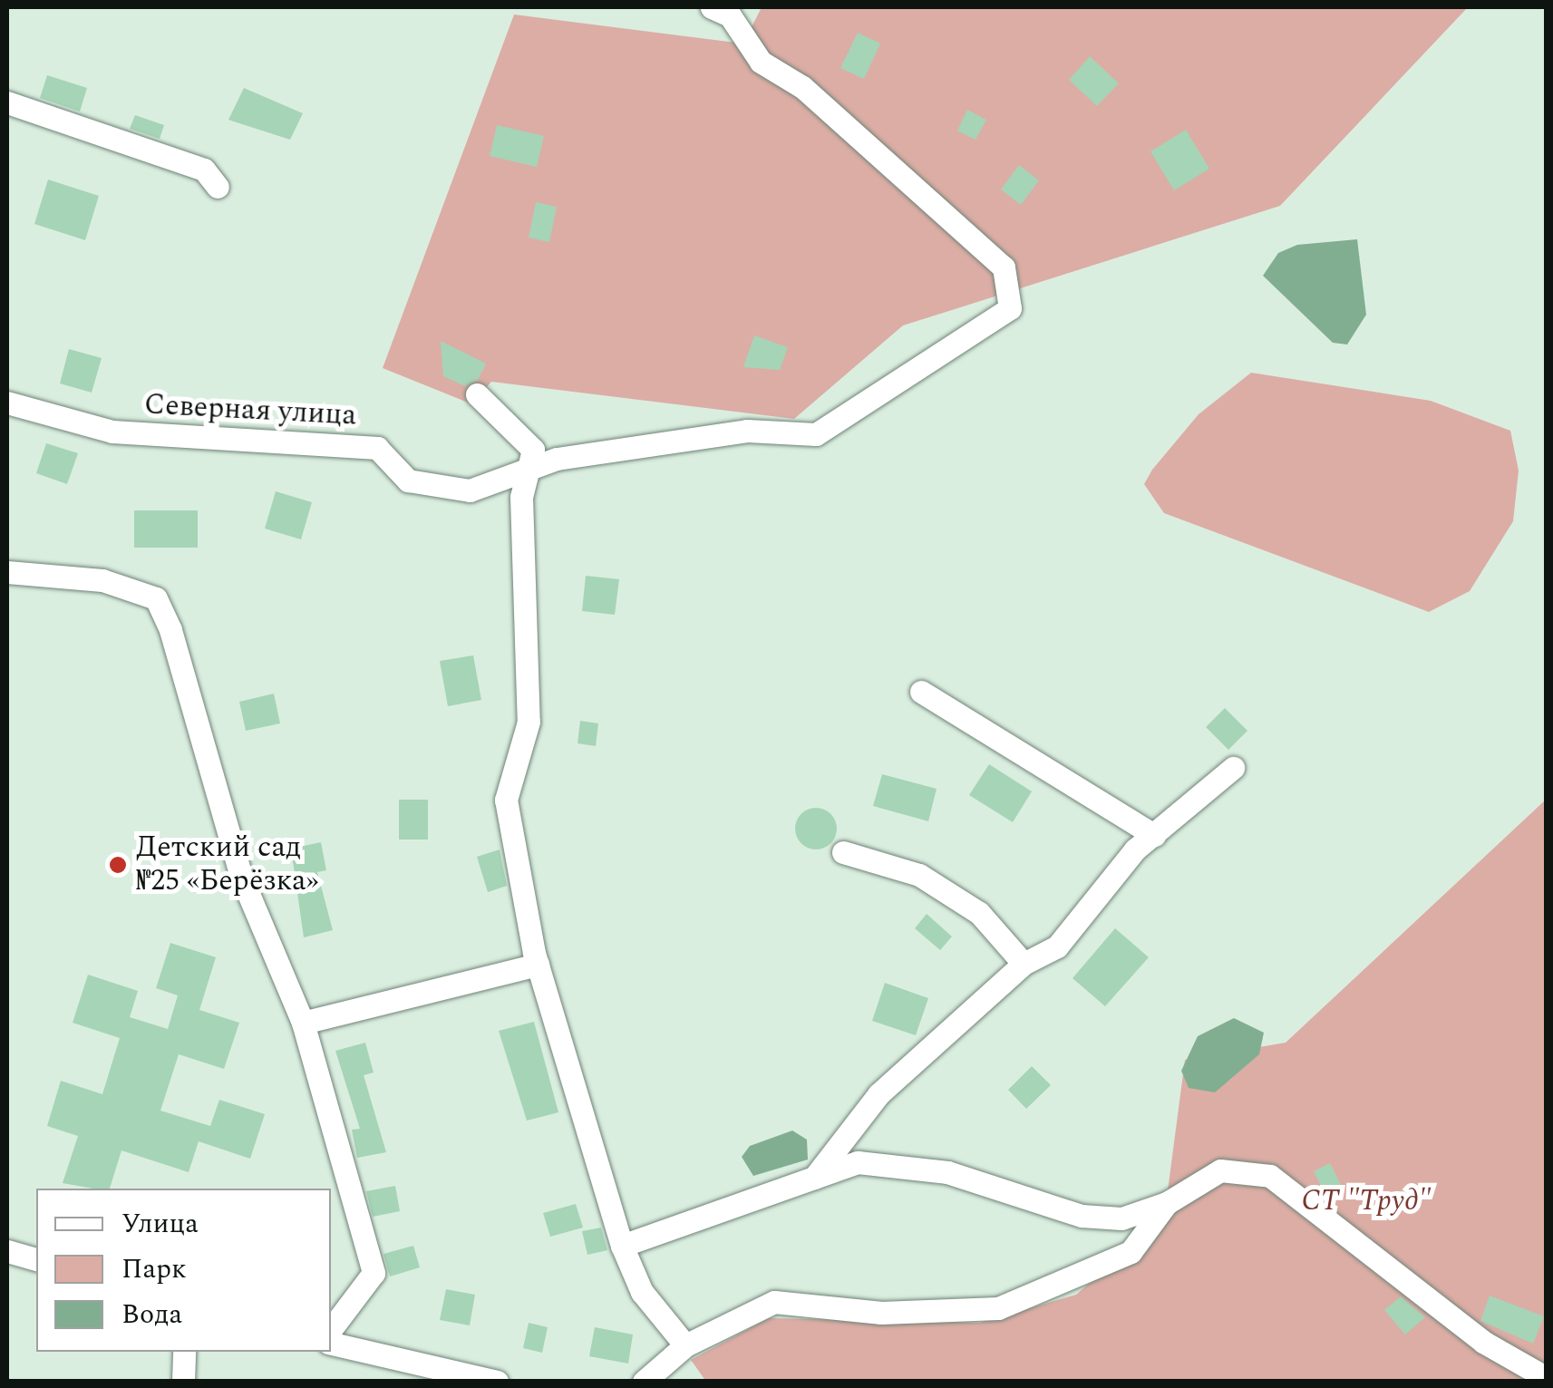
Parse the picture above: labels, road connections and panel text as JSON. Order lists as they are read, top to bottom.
{
  "streets": {
    "street": ["Северная улица"]
  },
  "parks": ["СТ \"Труд\""],
  "places": ["Детский сад №25 «Берёзка»"],
  "legend": ["Улица", "Парк", "Вода"]
}
